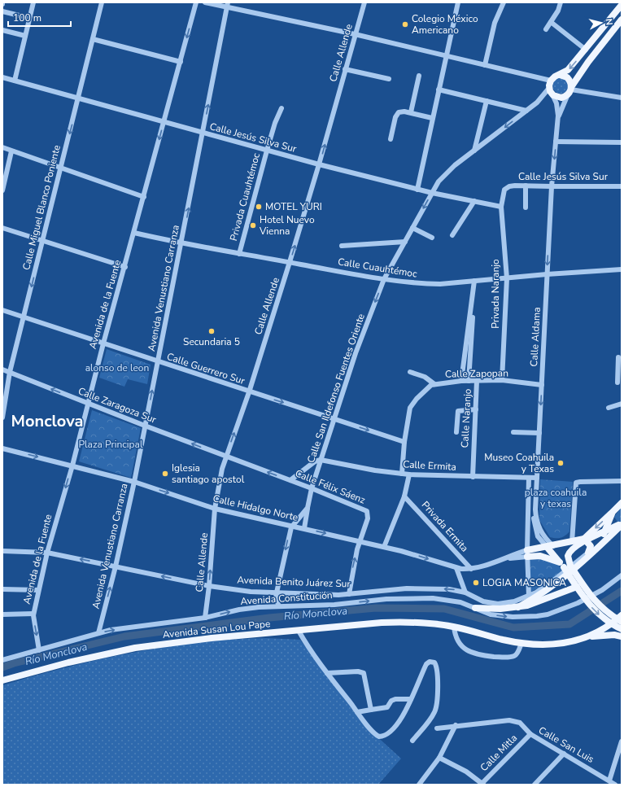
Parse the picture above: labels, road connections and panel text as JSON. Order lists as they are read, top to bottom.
{
  "streets": {
    "main road": ["Avenida Susan Lou Pape"],
    "street": [
      "Calle Allende",
      "Calle Jesús Silva Sur",
      "Privada Cuauhtémoc",
      "Calle Miguel Blanco Poniente",
      "Calle Cuauhtémoc",
      "Avenida Venustiano Carranza",
      "Privada Naranjo",
      "Avenida de la Fuente",
      "Calle Aldama",
      "Calle Guerrero Sur",
      "Calle Zapopan",
      "Calle San Ildefonso Fuentes Oriente",
      "Calle Zaragoza Sur",
      "Calle Naranjo",
      "Calle Ermita",
      "Calle Félix Sáenz",
      "Calle Hidalgo Norte",
      "Privada Ermita",
      "Avenida Benito Juárez Sur",
      "Avenida Constitución",
      "Calle San Luis",
      "Calle Mitla"
    ]
  },
  "crossings": [
    ["Calle Allende", "Calle Jesús Silva Sur"],
    ["Calle Allende", "Calle Cuauhtémoc"],
    ["Calle Allende", "Calle Guerrero Sur"],
    ["Calle Allende", "Calle Zaragoza Sur"],
    ["Calle Allende", "Calle Félix Sáenz"],
    ["Calle Allende", "Calle Hidalgo Norte"],
    ["Calle Allende", "Avenida Benito Juárez Sur"],
    ["Calle Allende", "Avenida Constitución"],
    ["Calle Jesús Silva Sur", "Privada Cuauhtémoc"],
    ["Calle Jesús Silva Sur", "Calle Miguel Blanco Poniente"],
    ["Calle Jesús Silva Sur", "Avenida Venustiano Carranza"],
    ["Calle Jesús Silva Sur", "Privada Naranjo"],
    ["Calle Jesús Silva Sur", "Avenida de la Fuente"],
    ["Calle Jesús Silva Sur", "Calle Aldama"],
    ["Calle Jesús Silva Sur", "Calle San Ildefonso Fuentes Oriente"],
    ["Privada Cuauhtémoc", "Calle Cuauhtémoc"],
    ["Calle Miguel Blanco Poniente", "Calle Guerrero Sur"],
    ["Calle Miguel Blanco Poniente", "Calle Zaragoza Sur"],
    ["Calle Cuauhtémoc", "Avenida Venustiano Carranza"],
    ["Calle Cuauhtémoc", "Privada Naranjo"],
    ["Calle Cuauhtémoc", "Avenida de la Fuente"],
    ["Calle Cuauhtémoc", "Calle Aldama"],
    ["Calle Cuauhtémoc", "Calle San Ildefonso Fuentes Oriente"],
    ["Avenida Venustiano Carranza", "Calle Guerrero Sur"],
    ["Avenida Venustiano Carranza", "Calle Zaragoza Sur"],
    ["Avenida Venustiano Carranza", "Calle Hidalgo Norte"],
    ["Avenida Venustiano Carranza", "Avenida Benito Juárez Sur"],
    ["Avenida Venustiano Carranza", "Avenida Constitución"],
    ["Privada Naranjo", "Calle Zapopan"],
    ["Avenida de la Fuente", "Calle Guerrero Sur"],
    ["Avenida de la Fuente", "Calle Zaragoza Sur"],
    ["Avenida de la Fuente", "Calle Hidalgo Norte"],
    ["Avenida de la Fuente", "Avenida Benito Juárez Sur"],
    ["Avenida de la Fuente", "Avenida Constitución"],
    ["Calle Aldama", "Calle Zapopan"],
    ["Calle Aldama", "Calle San Ildefonso Fuentes Oriente"],
    ["Calle Aldama", "Calle Ermita"],
    ["Calle Guerrero Sur", "Calle Zapopan"],
    ["Calle Guerrero Sur", "Calle San Ildefonso Fuentes Oriente"],
    ["Calle Zapopan", "Calle Naranjo"],
    ["Calle Zapopan", "Calle Ermita"],
    ["Calle San Ildefonso Fuentes Oriente", "Calle Ermita"],
    ["Calle San Ildefonso Fuentes Oriente", "Calle Félix Sáenz"],
    ["Calle San Ildefonso Fuentes Oriente", "Calle Hidalgo Norte"],
    ["Calle San Ildefonso Fuentes Oriente", "Avenida Benito Juárez Sur"],
    ["Calle San Ildefonso Fuentes Oriente", "Avenida Constitución"],
    ["Calle Zaragoza Sur", "Calle Félix Sáenz"],
    ["Calle Naranjo", "Calle Ermita"],
    ["Calle Félix Sáenz", "Calle Hidalgo Norte"],
    ["Calle Félix Sáenz", "Avenida Benito Juárez Sur"],
    ["Calle Hidalgo Norte", "Privada Ermita"],
    ["Calle San Luis", "Calle Mitla"]
  ],
  "one_way": [
    "Calle Allende",
    "Calle Miguel Blanco Poniente",
    "Avenida Venustiano Carranza",
    "Avenida de la Fuente",
    "Calle Aldama",
    "Calle Guerrero Sur",
    "Calle San Ildefonso Fuentes Oriente",
    "Calle Zaragoza Sur",
    "Calle Hidalgo Norte",
    "Avenida Benito Juárez Sur",
    "Avenida Constitución"
  ],
  "districts": ["Monclova"],
  "water": ["Río Monclova"],
  "parks": ["alonso de leon", "Plaza Principal", "plaza coahuila y texas"],
  "places": [
    "Colegio México Americano",
    "MOTEL YURI",
    "Hotel Nuevo Vienna",
    "Secundaria 5",
    "Museo Coahuila y Texas",
    "Iglesia santiago apostol",
    "LOGIA MASONICA"
  ],
  "scale_bar": "100 m",
  "north": "right"
}
